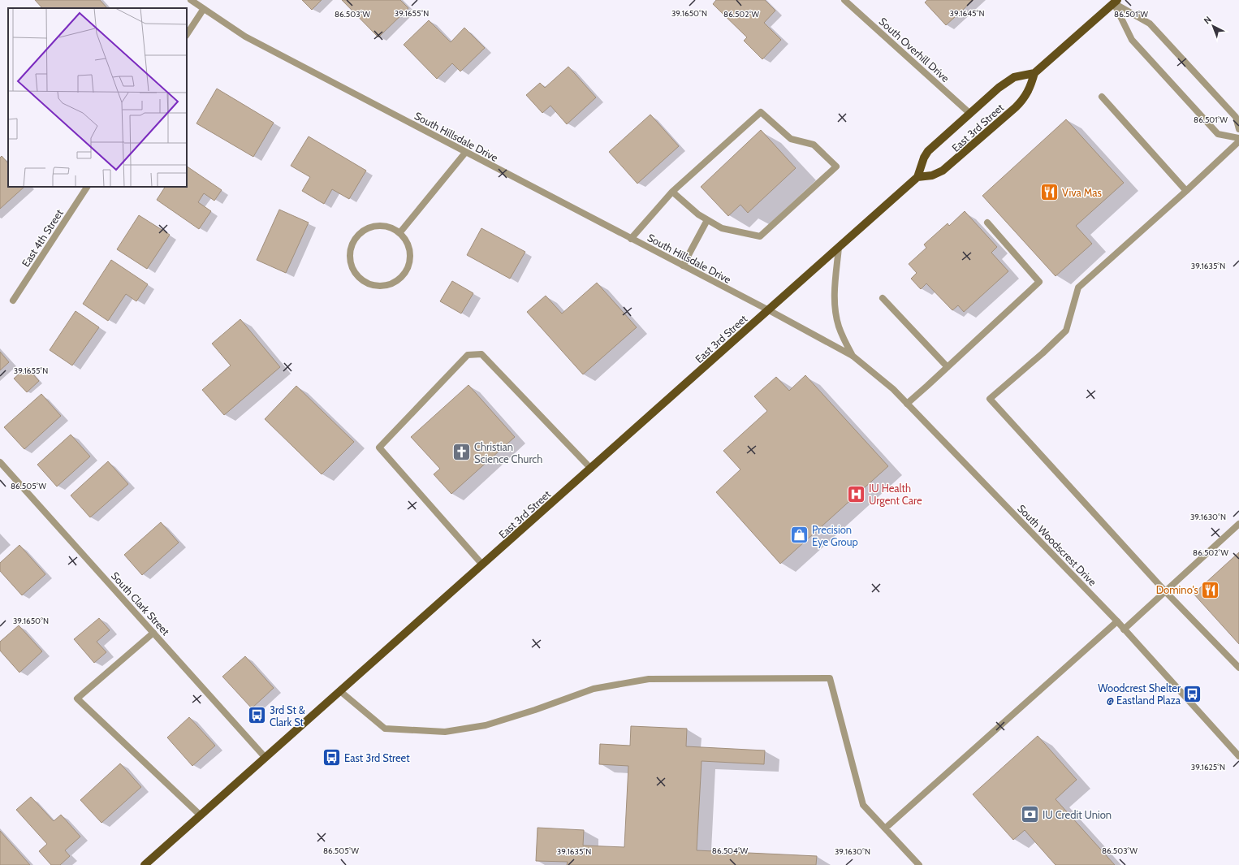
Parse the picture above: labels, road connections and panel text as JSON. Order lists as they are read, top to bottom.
{
  "streets": {
    "main road": ["East 3rd Street"],
    "street": [
      "South Overhill Drive",
      "South Hillsdale Drive",
      "East 4th Street",
      "South Woodscrest Drive",
      "South Clark Street"
    ]
  },
  "crossings": [
    ["South Overhill Drive", "East 3rd Street"],
    ["East 3rd Street", "South Hillsdale Drive"],
    ["East 3rd Street", "South Woodscrest Drive"],
    ["East 3rd Street", "South Clark Street"],
    ["South Hillsdale Drive", "South Woodscrest Drive"]
  ],
  "places": {
    "restaurant": ["Viva Mas", "Domino's"],
    "church": ["Christian Science Church"],
    "hospital": ["IU Health Urgent Care"],
    "shop": ["Precision Eye Group"],
    "bus stop": ["Woodcrest Shelter @ Eastland Plaza", "3rd St & Clark St", "East 3rd Street"],
    "bank": ["IU Credit Union"]
  },
  "north": "top left",
  "coordinates": [
    "39.1655°N",
    "39.1650°N",
    "39.1645°N",
    "86.501°W",
    "86.503°W",
    "86.502°W",
    "39.1635°N",
    "86.505°W",
    "39.1630°N",
    "39.1625°N",
    "86.504°W"
  ]
}
